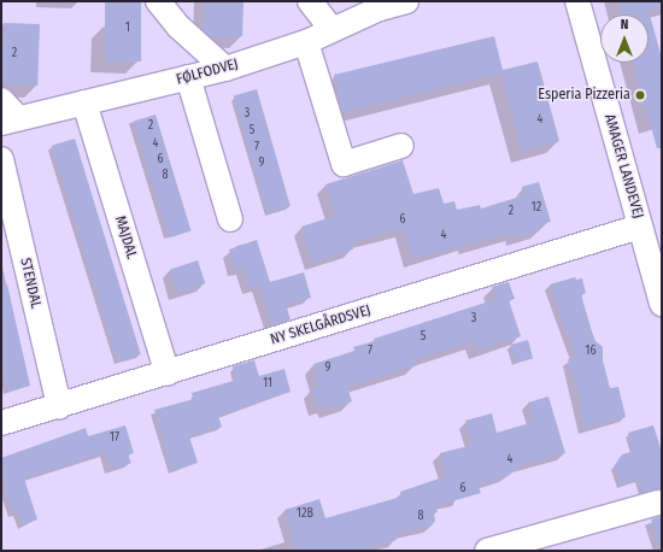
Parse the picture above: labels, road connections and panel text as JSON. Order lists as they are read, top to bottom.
{
  "streets": {
    "street": [
      "FØLFODVEJ",
      "AMAGER LANDEVEJ",
      "MAJDAL",
      "STENDAL",
      "NY SKELGÅRDSVEJ"
    ]
  },
  "crossings": [
    ["FØLFODVEJ", "MAJDAL"],
    ["AMAGER LANDEVEJ", "NY SKELGÅRDSVEJ"],
    ["MAJDAL", "NY SKELGÅRDSVEJ"],
    ["STENDAL", "NY SKELGÅRDSVEJ"]
  ],
  "places": ["Esperia Pizzeria"],
  "house_numbers": [
    "1",
    "2",
    "3",
    "4",
    "2",
    "5",
    "4",
    "7",
    "6",
    "9",
    "8",
    "12",
    "2",
    "6",
    "4",
    "3",
    "5",
    "7",
    "16",
    "9",
    "11",
    "17",
    "4",
    "6",
    "12B",
    "8"
  ],
  "north": "top"
}
